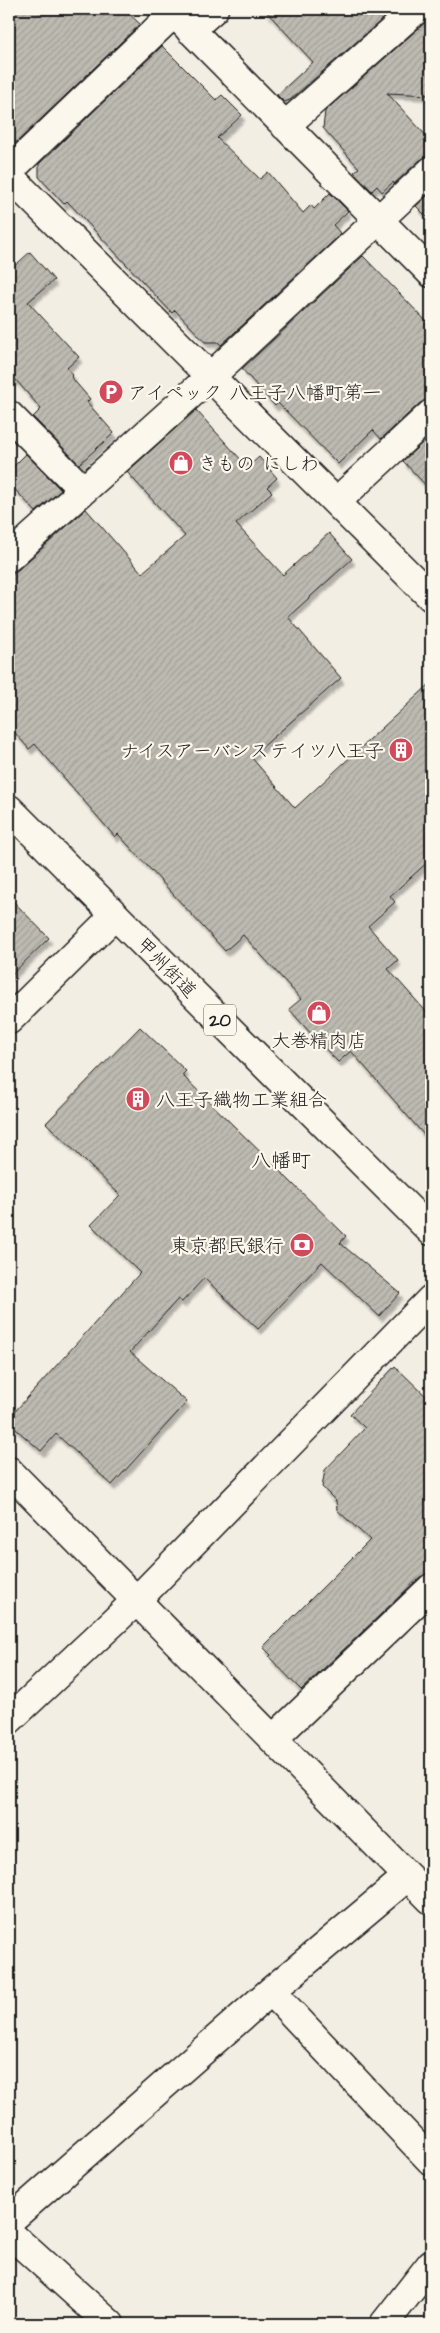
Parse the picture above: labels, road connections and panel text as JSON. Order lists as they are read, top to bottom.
{
  "streets": {
    "main road": ["甲州街道", "20"]
  },
  "districts": ["八幡町"],
  "places": {
    "parking": ["アイペック 八王子八幡町第一"],
    "shop": ["きもの にしわ", "大巻精肉店"],
    "building": ["ナイスアーバンステイツ八王子", "八王子織物工業組合"],
    "bank": ["東京都民銀行"]
  }
}
